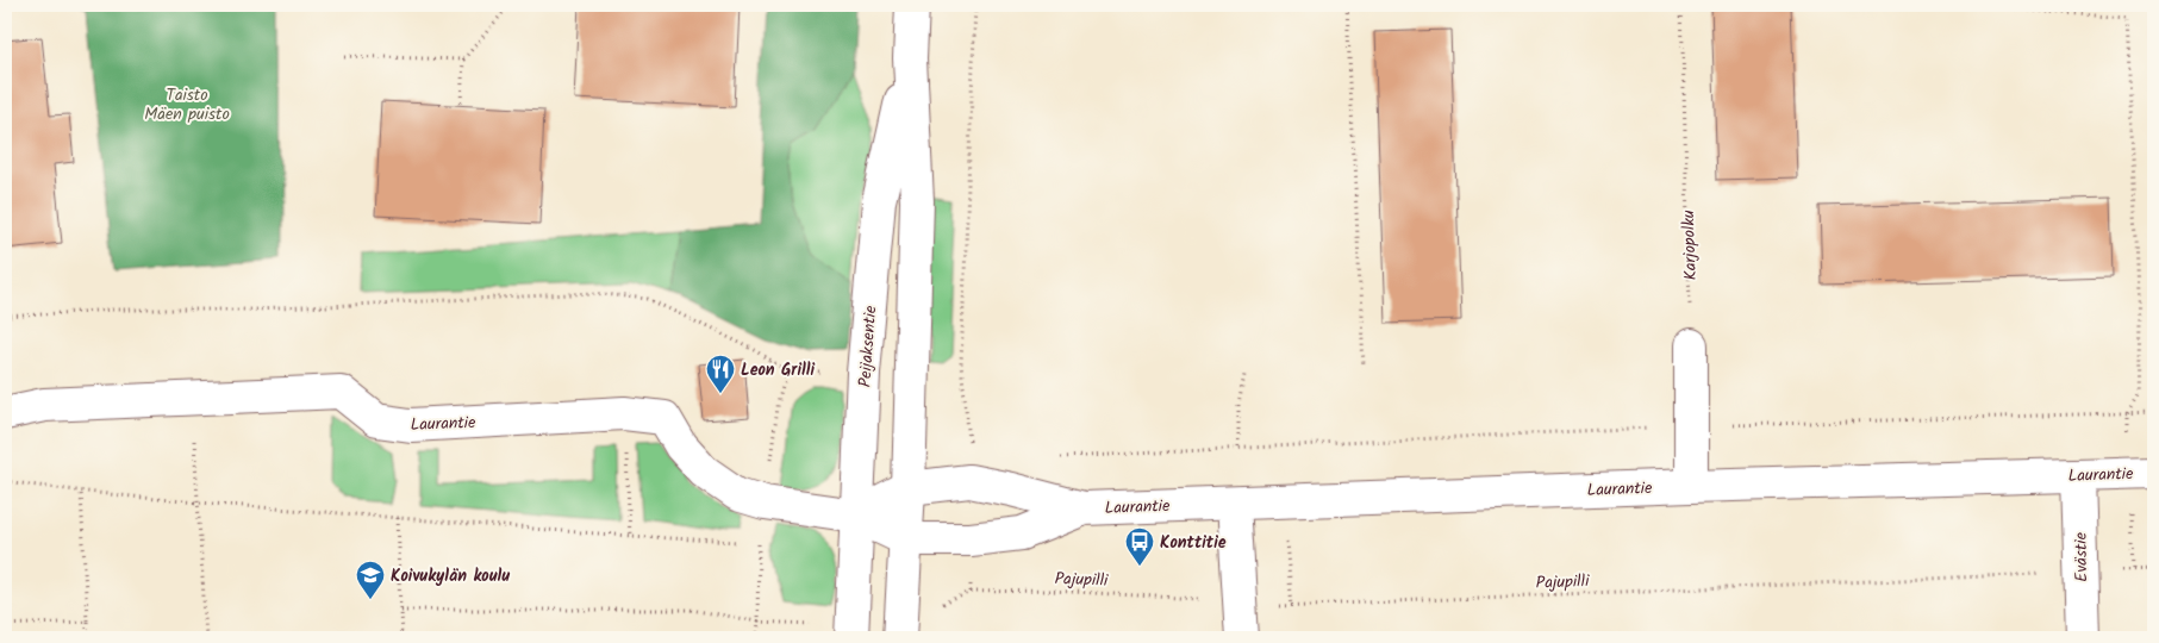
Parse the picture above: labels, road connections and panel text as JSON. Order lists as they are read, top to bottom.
{
  "streets": {
    "street": ["Peijaksentie", "Laurantie", "Evästie"],
    "path": ["Karjopolku", "Pajupilli"]
  },
  "crossings": [
    ["Peijaksentie", "Laurantie"],
    ["Laurantie", "Evästie"],
    ["Evästie", "Pajupilli"]
  ],
  "parks": ["Taisto Mäen puisto"],
  "places": {
    "restaurant": ["Leon Grilli"],
    "bus stop": ["Konttitie"],
    "school or university": ["Koivukylän koulu"]
  }
}
